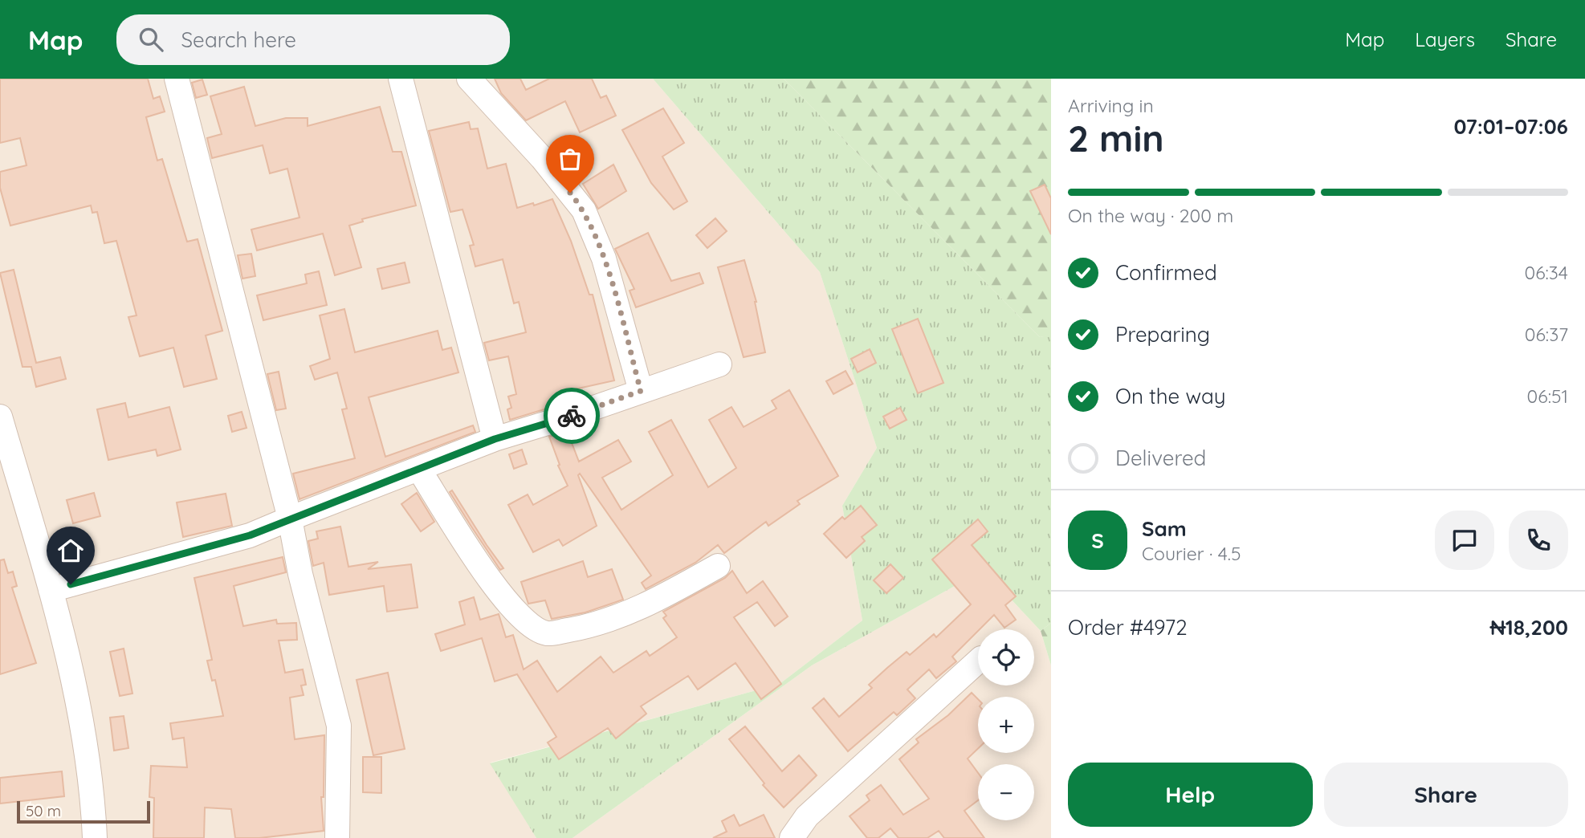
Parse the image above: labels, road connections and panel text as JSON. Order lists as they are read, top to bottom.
{
  "scale_bar": "50 m",
  "page": {
    "header": "Map",
    "search": "Search here",
    "nav": ["Map", "Layers", "Share"],
    "heading": ["2 min", "Arriving in", "07:01–07:06"],
    "panel": [
      "Sam",
      "Courier · 4.5",
      "Order #4972",
      "₦18,200"
    ],
    "bar": "On the way · 200 m",
    "list": [
      ["Confirmed", "06:34"],
      ["Preparing", "06:37"],
      ["On the way", "06:51"],
      "Delivered"
    ],
    "round": "S",
    "map_buttons": ["+", "−"],
    "buttons": ["Help", "Share"],
    "scale": "50 m"
  }
}
